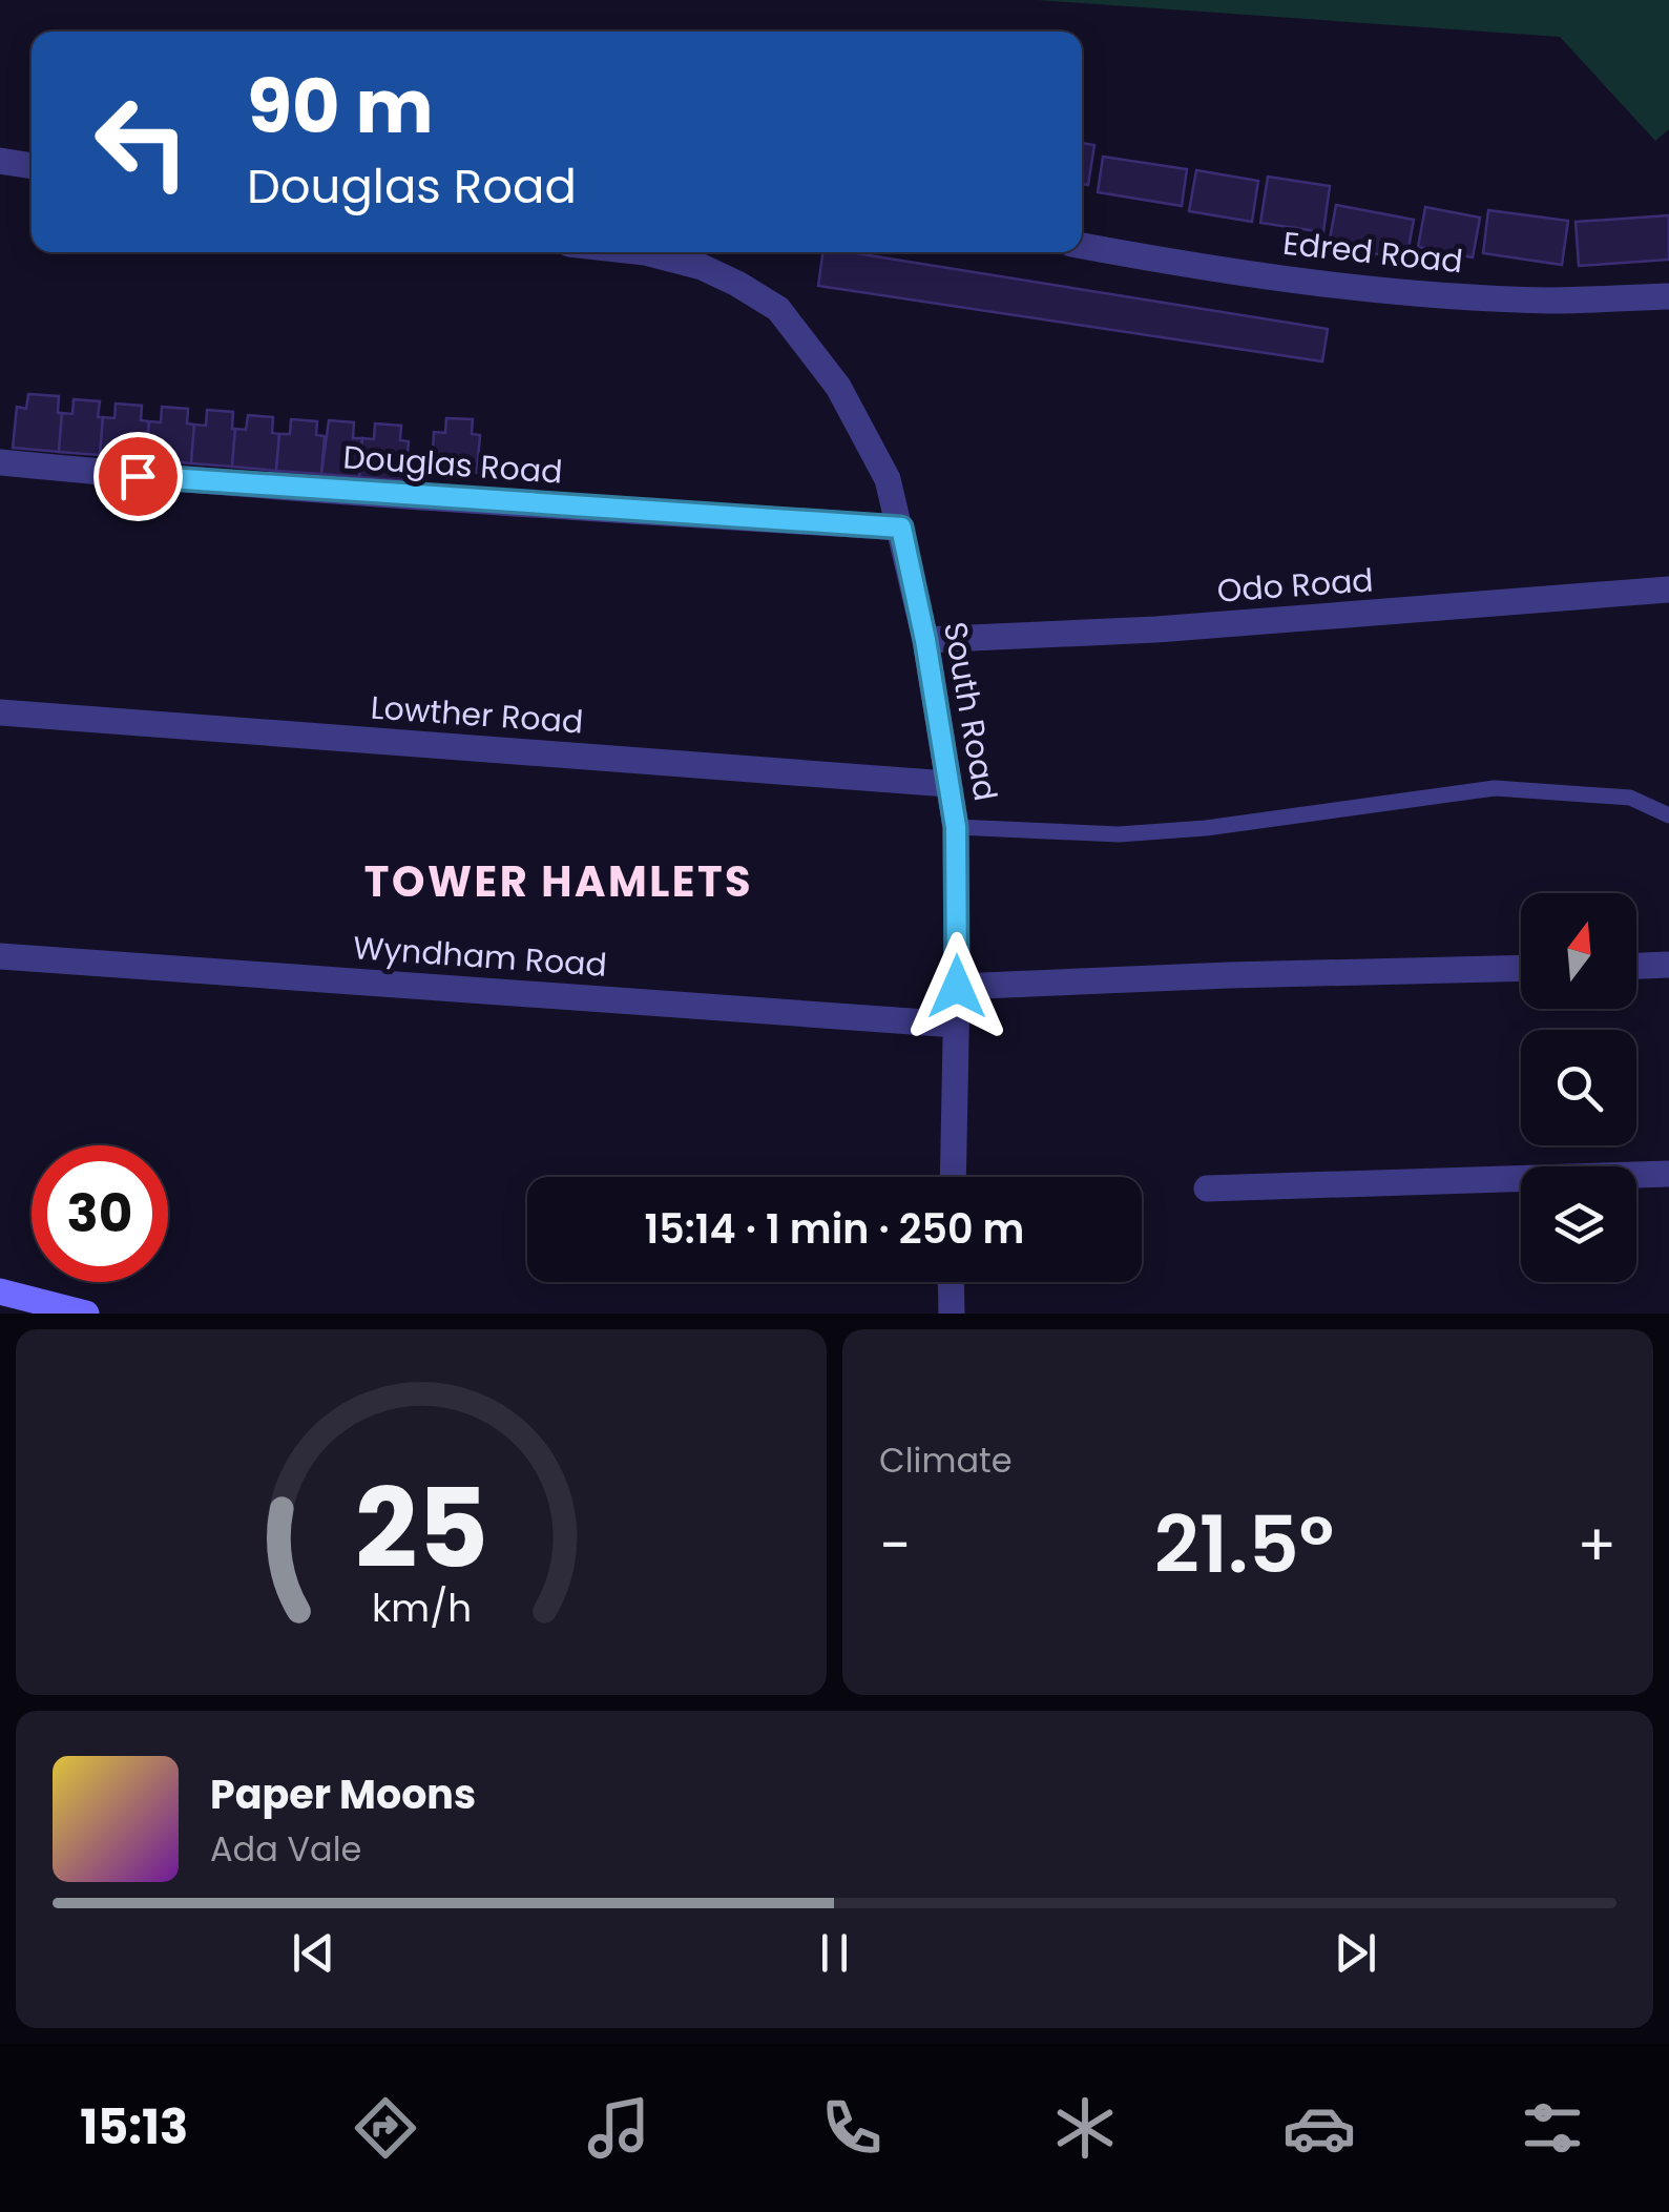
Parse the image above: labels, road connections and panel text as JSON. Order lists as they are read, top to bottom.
{
  "streets": {
    "street": [
      "Edred Road",
      "Douglas Road",
      "Odo Road",
      "South Road",
      "Lowther Road",
      "Wyndham Road"
    ]
  },
  "crossings": [
    ["Douglas Road", "South Road"],
    ["Odo Road", "South Road"],
    ["South Road", "Lowther Road"],
    ["South Road", "Wyndham Road"]
  ],
  "districts": ["TOWER HAMLETS"],
  "north": "top",
  "page": {
    "turn": ["90 m", "Douglas Road"],
    "limit": "30",
    "trip": "15:14 · 1 min · 250 m",
    "tile": "Climate",
    "heat": ["−", "21.5°", "+"],
    "song": ["Paper Moons", "Ada Vale"],
    "tabs": "15:13",
    "gauge": ["25", "km/h"]
  }
}
